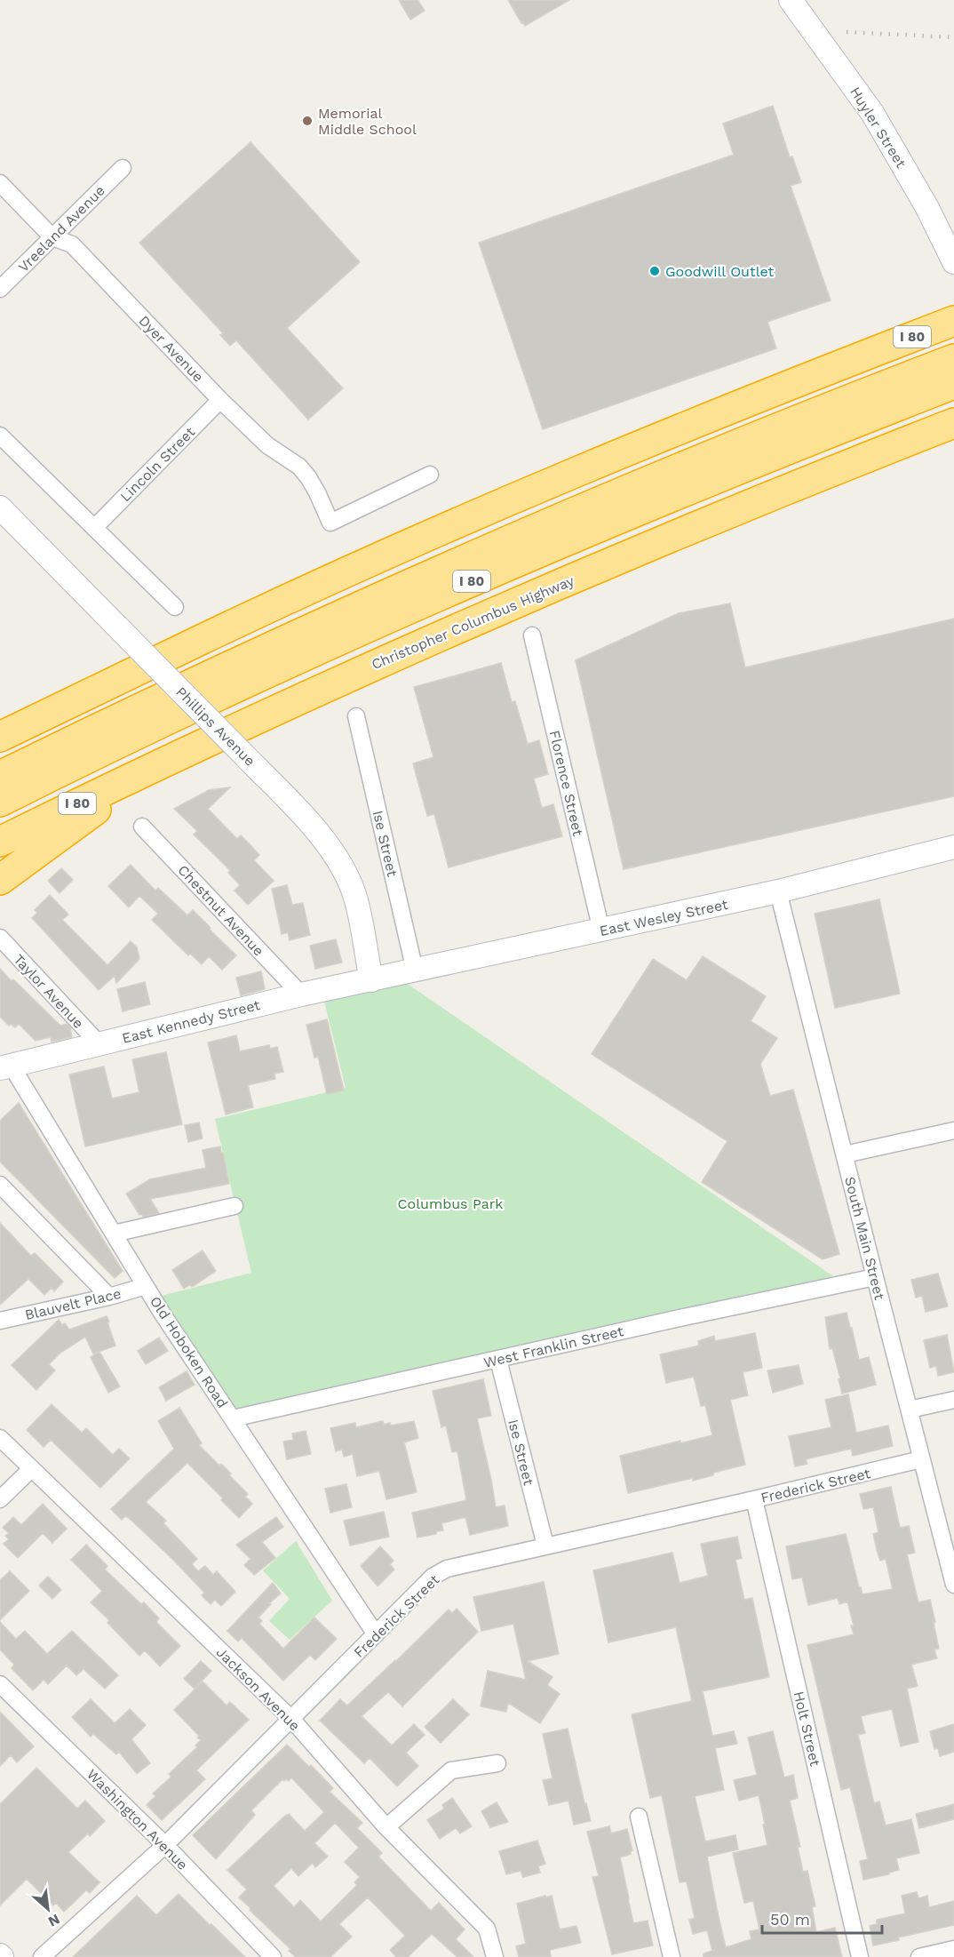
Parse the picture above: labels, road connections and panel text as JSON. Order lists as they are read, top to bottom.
{
  "streets": {
    "highway": ["I 80", "Christopher Columbus Highway"],
    "street": [
      "Huyler Street",
      "Vreeland Avenue",
      "Dyer Avenue",
      "Lincoln Street",
      "Phillips Avenue",
      "Florence Street",
      "Ise Street",
      "Chestnut Avenue",
      "East Wesley Street",
      "Taylor Avenue",
      "East Kennedy Street",
      "South Main Street",
      "Blauvelt Place",
      "West Franklin Street",
      "Old Hoboken Road",
      "Frederick Street",
      "Jackson Avenue",
      "Holt Street",
      "Washington Avenue"
    ]
  },
  "crossings": [
    ["Vreeland Avenue", "Dyer Avenue"],
    ["Dyer Avenue", "Lincoln Street"],
    ["Phillips Avenue", "East Wesley Street"],
    ["Phillips Avenue", "East Kennedy Street"],
    ["Florence Street", "East Wesley Street"],
    ["Ise Street", "East Wesley Street"],
    ["Ise Street", "West Franklin Street"],
    ["Ise Street", "Frederick Street"],
    ["Chestnut Avenue", "East Kennedy Street"],
    ["East Wesley Street", "East Kennedy Street"],
    ["East Wesley Street", "South Main Street"],
    ["Taylor Avenue", "East Kennedy Street"],
    ["East Kennedy Street", "Old Hoboken Road"],
    ["South Main Street", "West Franklin Street"],
    ["South Main Street", "Frederick Street"],
    ["Blauvelt Place", "Old Hoboken Road"],
    ["West Franklin Street", "Old Hoboken Road"],
    ["Old Hoboken Road", "Frederick Street"],
    ["Frederick Street", "Jackson Avenue"],
    ["Frederick Street", "Holt Street"],
    ["Frederick Street", "Washington Avenue"]
  ],
  "parks": ["Columbus Park"],
  "places": ["Memorial Middle School", "Goodwill Outlet"],
  "scale_bar": "50 m",
  "north": "bottom right"
}
